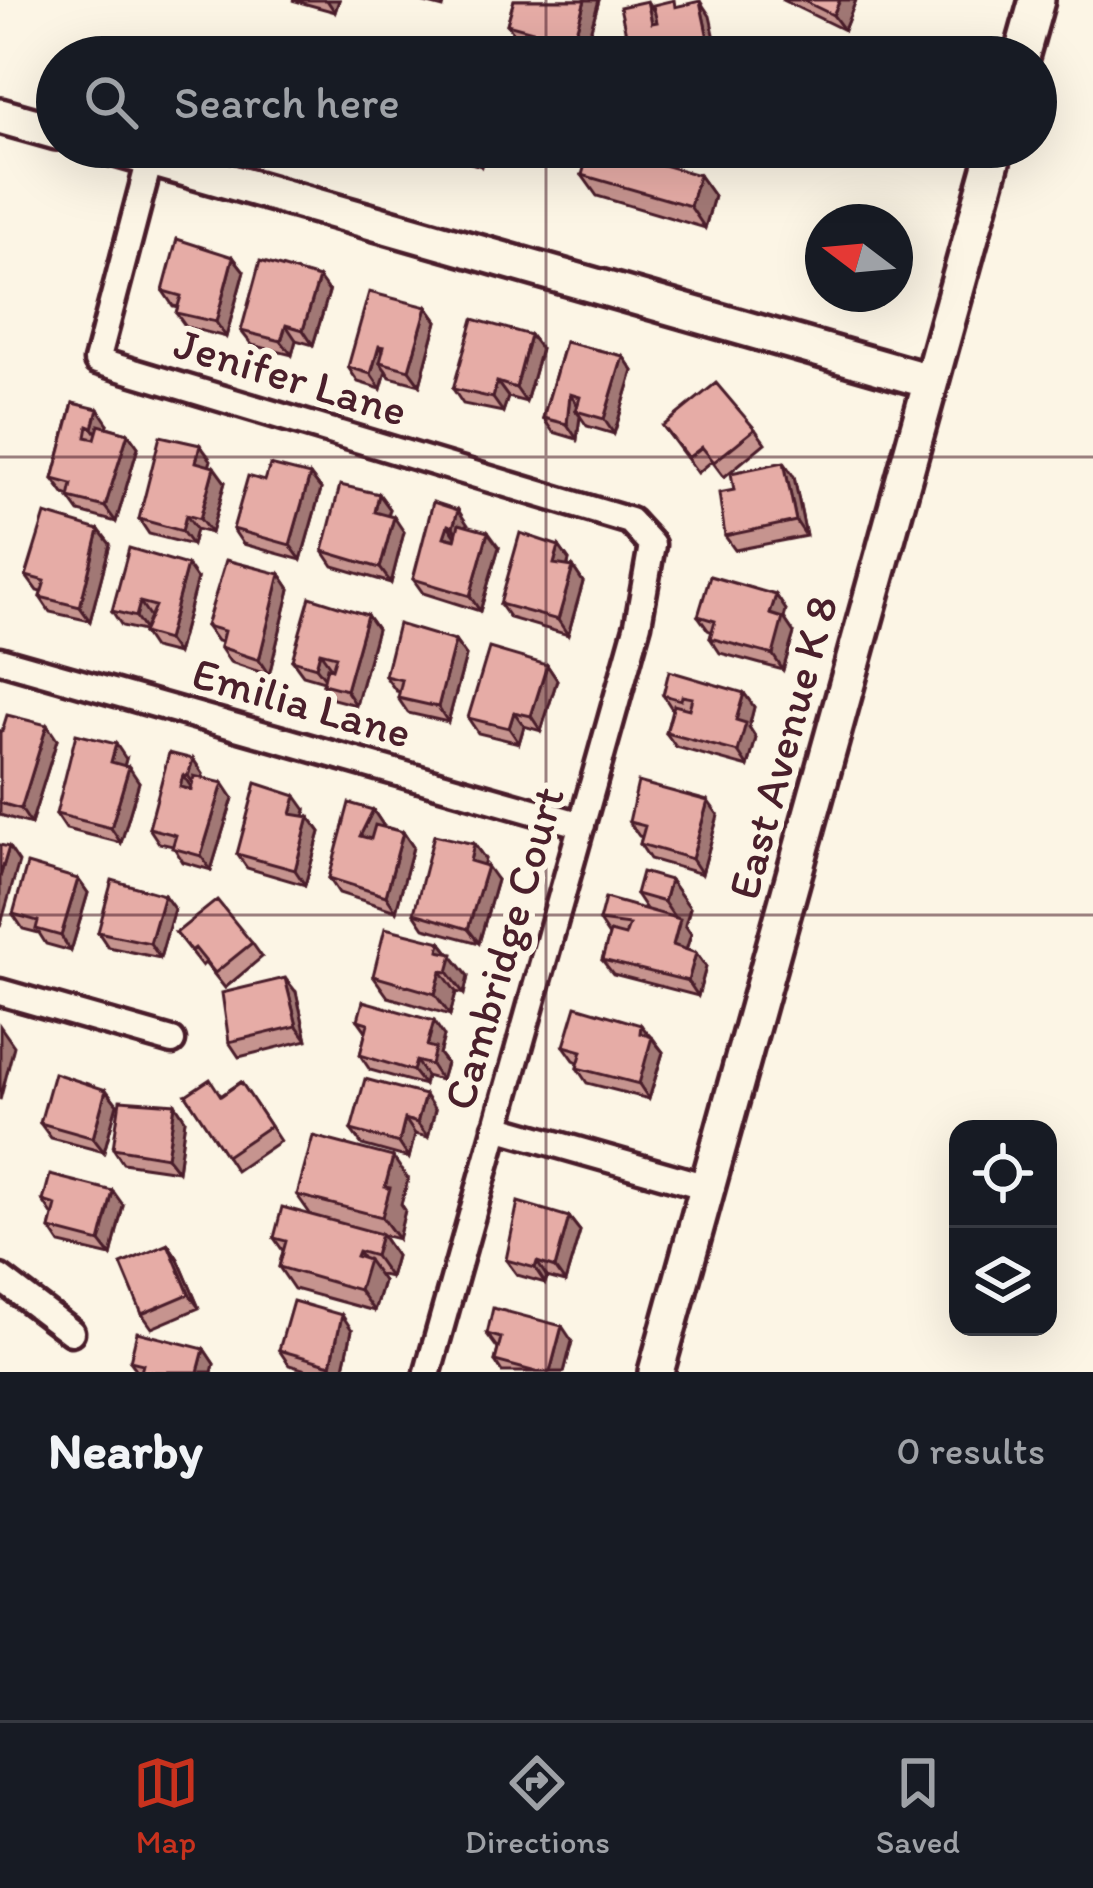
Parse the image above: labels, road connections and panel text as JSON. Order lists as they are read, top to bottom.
{
  "streets": {
    "street": [
      "Jenifer Lane",
      "Emilia Lane",
      "East Avenue K 8",
      "Cambridge Court"
    ]
  },
  "crossings": [
    ["Jenifer Lane", "Cambridge Court"],
    ["Emilia Lane", "Cambridge Court"]
  ],
  "north": "left",
  "page": {
    "search": "Search here",
    "heading": ["Nearby", "0 results"],
    "nav": ["Map", "Directions", "Saved"]
  }
}
